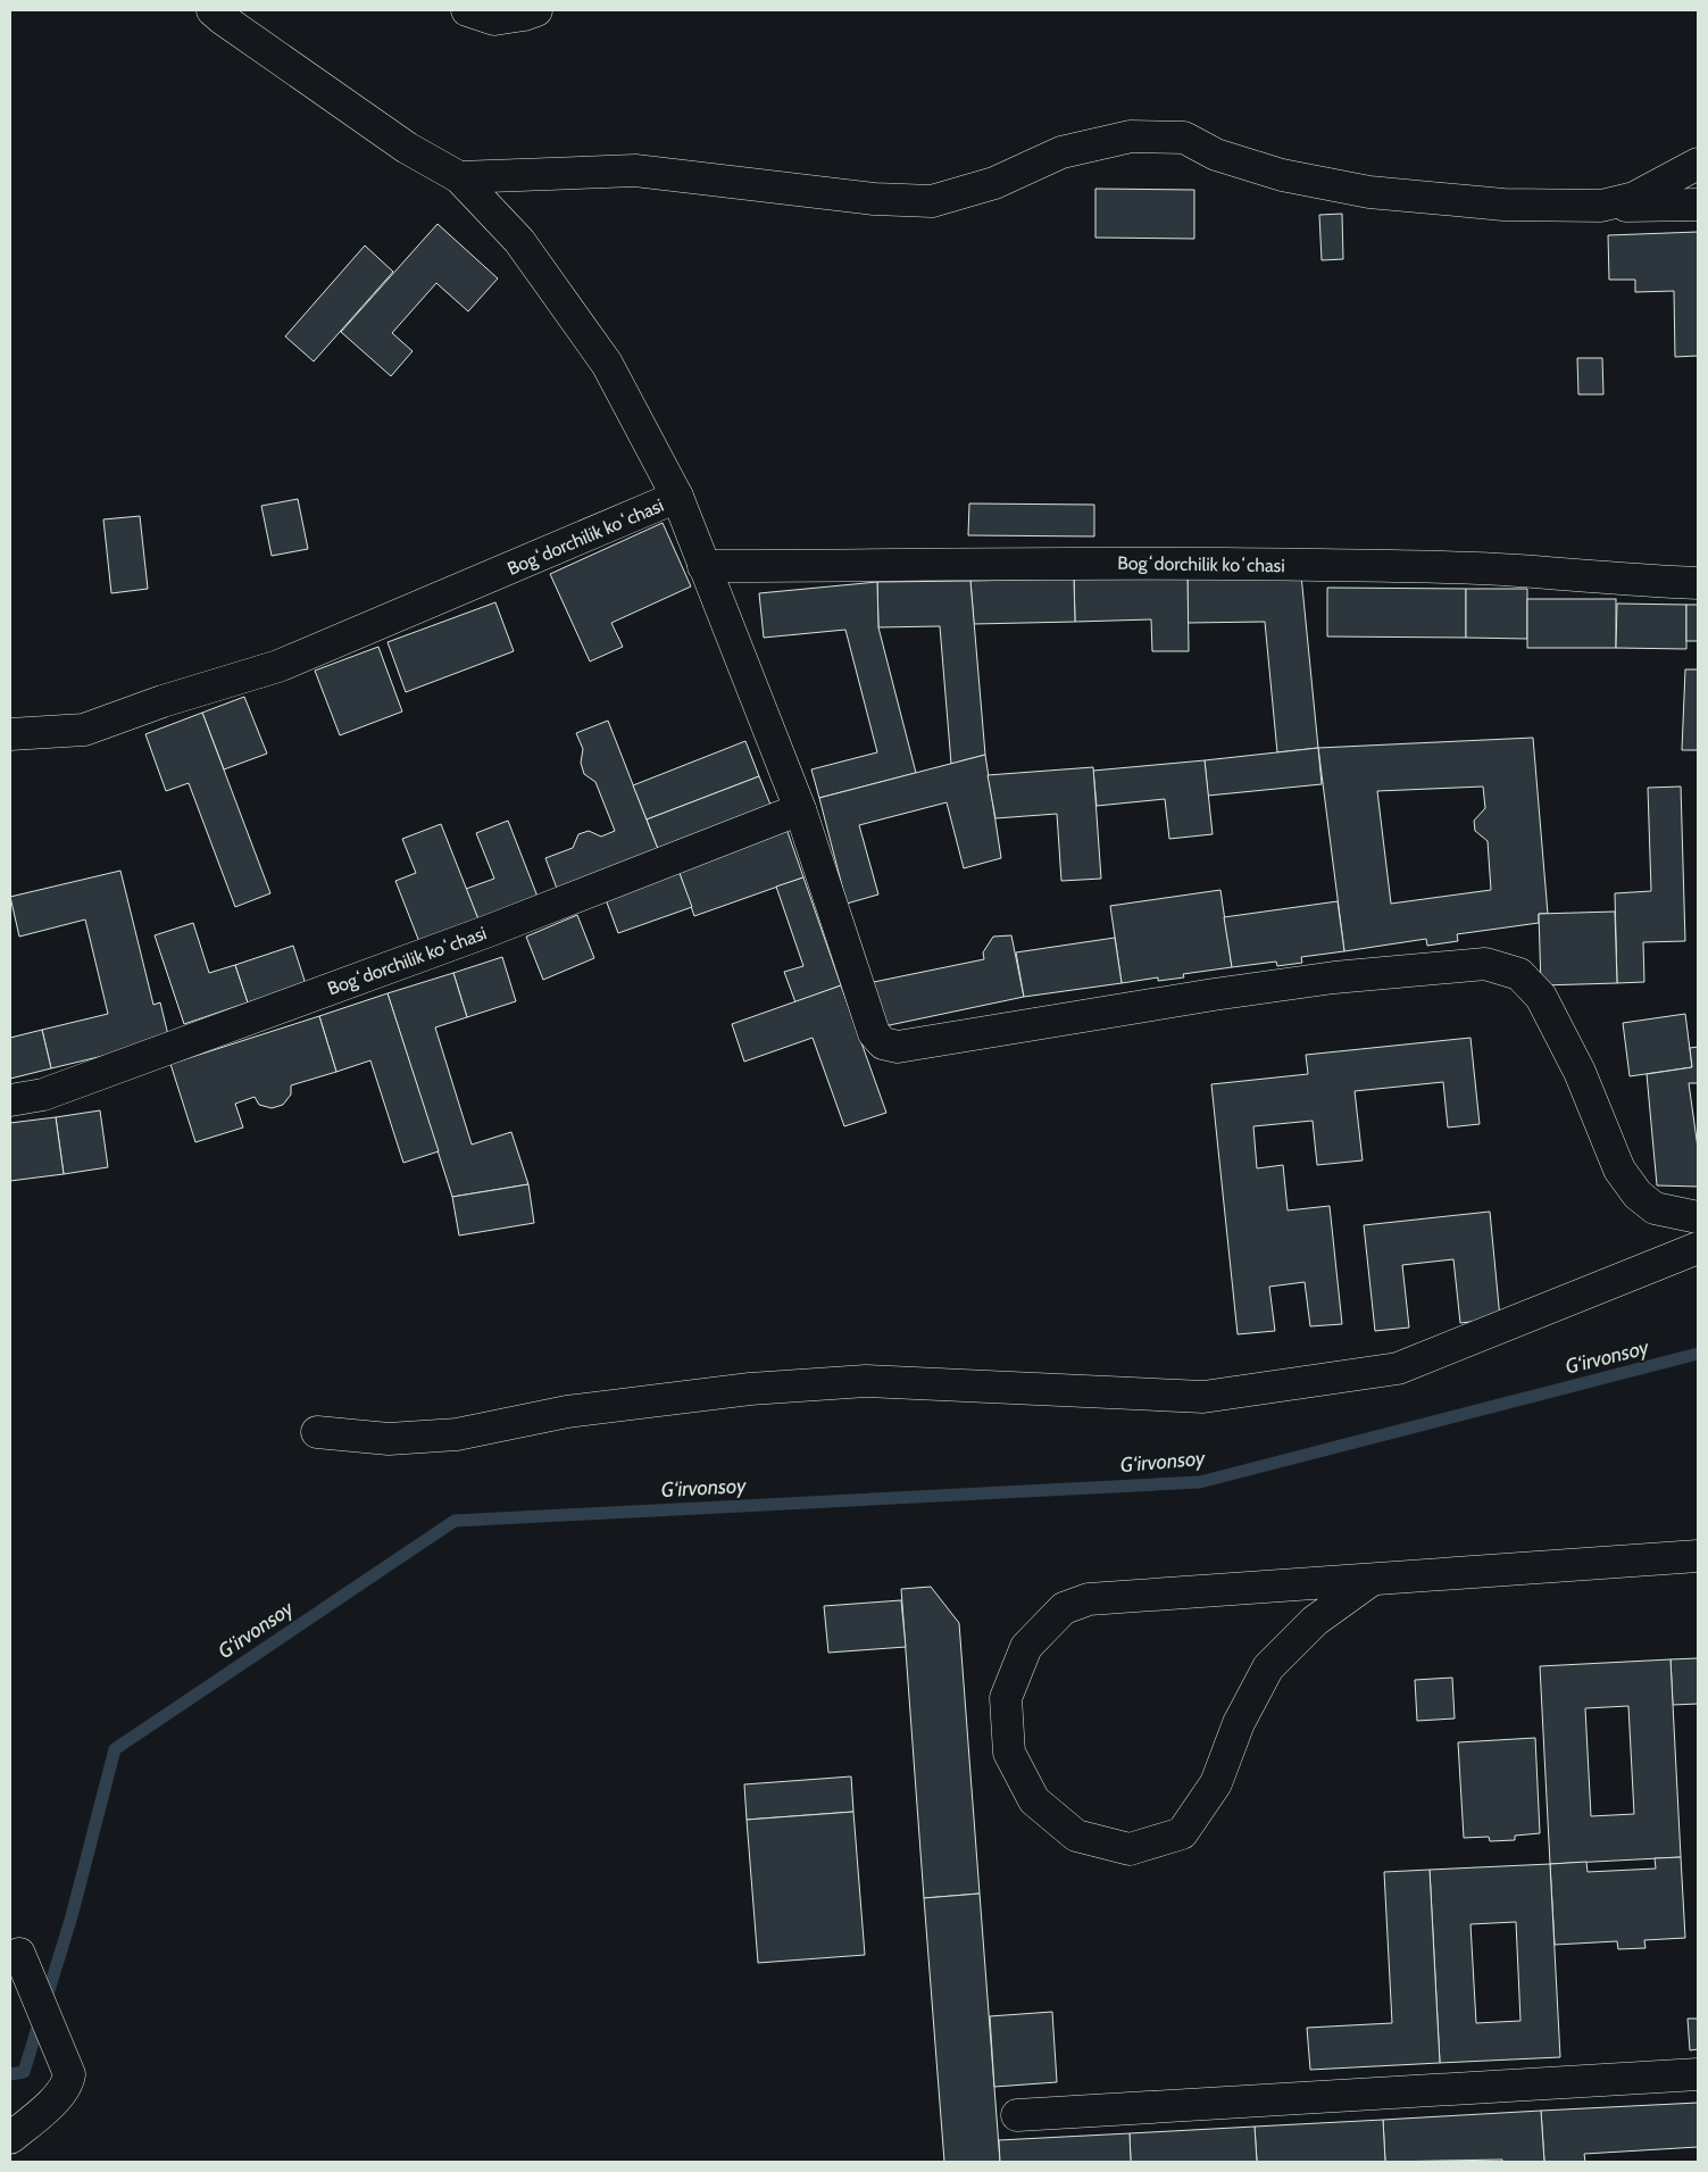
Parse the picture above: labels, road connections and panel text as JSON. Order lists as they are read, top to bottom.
{
  "streets": {
    "street": ["Bogʻdorchilik koʻchasi"]
  },
  "water": ["G‘irvonsoy"]
}
